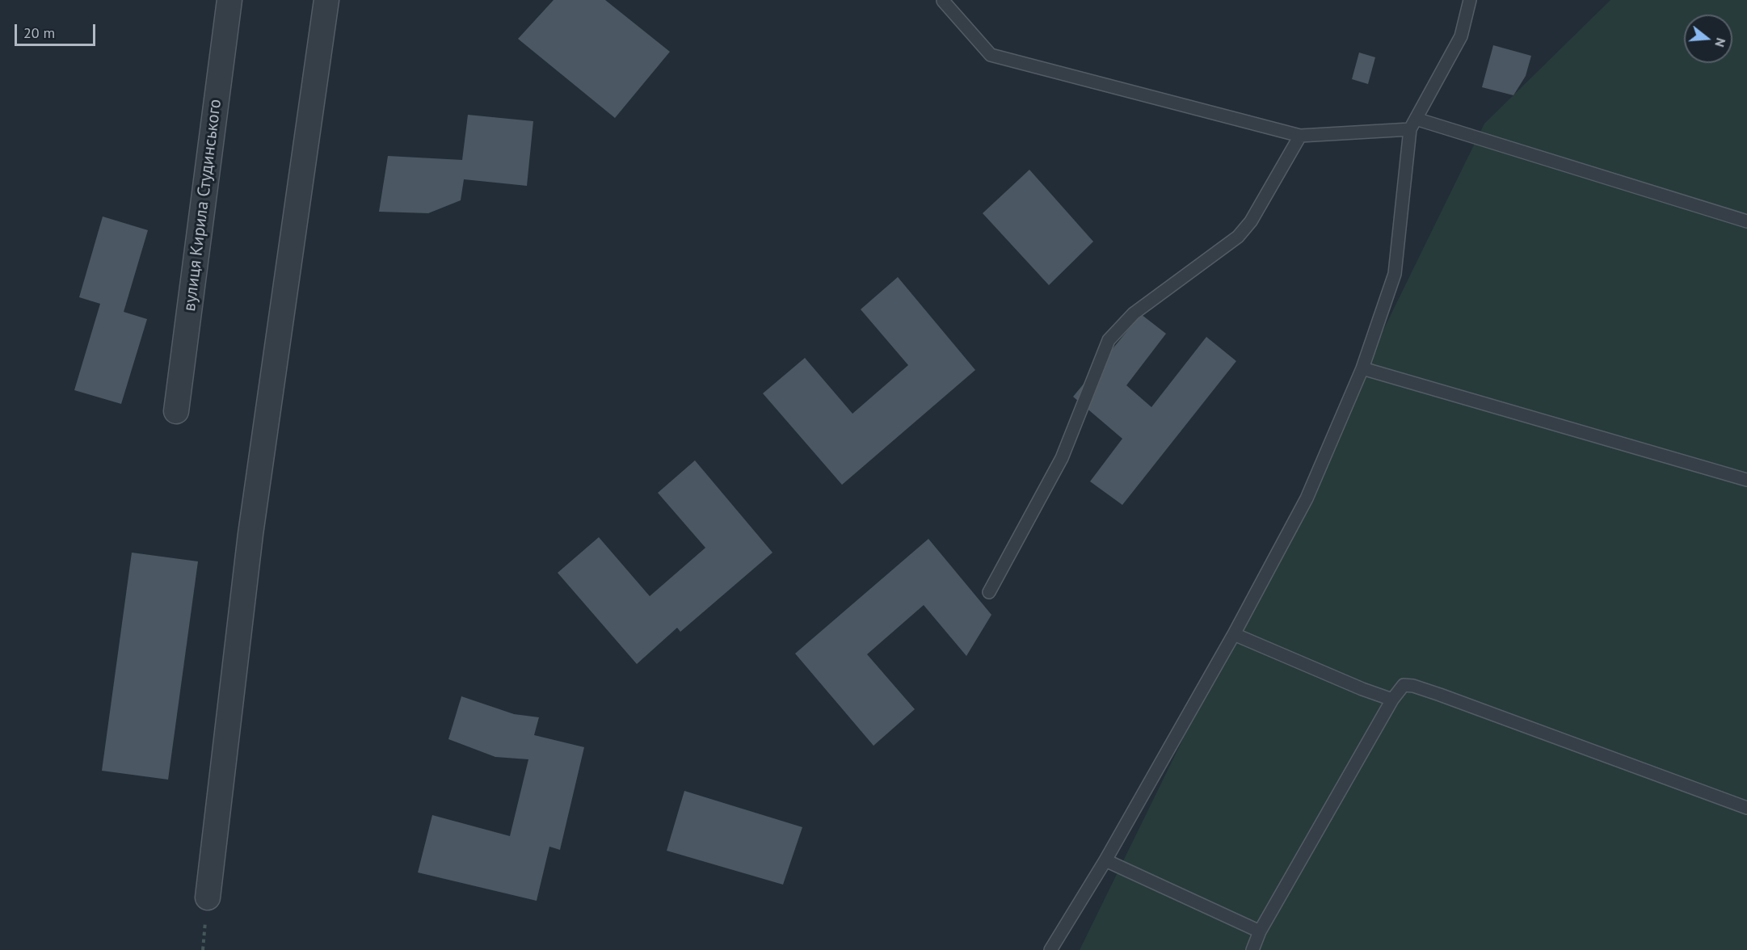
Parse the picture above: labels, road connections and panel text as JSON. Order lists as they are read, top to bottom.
{
  "streets": {
    "street": ["вулиця Кирила Студинського"]
  },
  "scale_bar": "20 m",
  "north": "right"
}
